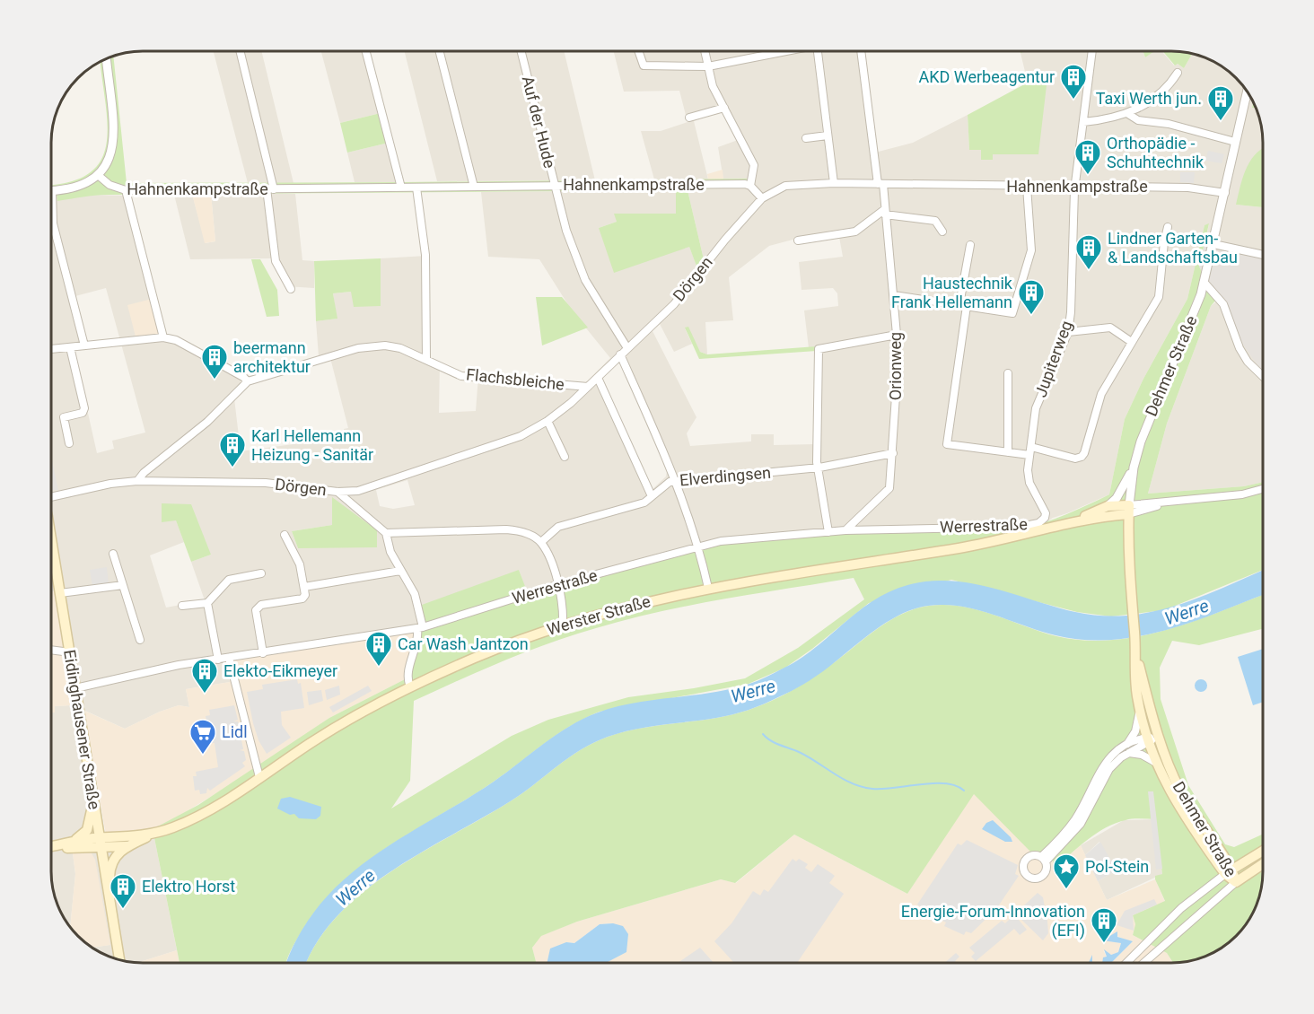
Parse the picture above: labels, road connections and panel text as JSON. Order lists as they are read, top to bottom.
{
  "streets": {
    "main road": ["Dehmer Straße", "Werster Straße", "Eidinghausener Straße"],
    "street": [
      "Auf der Hude",
      "Hahnenkampstraße",
      "Dörgen",
      "Jupiterweg",
      "Orionweg",
      "Flachsbleiche",
      "Elverdingsen",
      "Werrestraße"
    ]
  },
  "crossings": [
    ["Auf der Hude", "Hahnenkampstraße"],
    ["Auf der Hude", "Dörgen"],
    ["Hahnenkampstraße", "Dörgen"],
    ["Hahnenkampstraße", "Jupiterweg"],
    ["Hahnenkampstraße", "Orionweg"],
    ["Hahnenkampstraße", "Dehmer Straße"],
    ["Dörgen", "Flachsbleiche"],
    ["Jupiterweg", "Werrestraße"],
    ["Orionweg", "Elverdingsen"],
    ["Orionweg", "Werrestraße"],
    ["Dehmer Straße", "Werster Straße"],
    ["Werrestraße", "Eidinghausener Straße"],
    ["Werster Straße", "Eidinghausener Straße"]
  ],
  "water": ["Werre"],
  "places": {
    "building": [
      "AKD Werbeagentur",
      "Taxi Werth jun.",
      "Orthopädie - Schuhtechnik",
      "Lindner Garten- & Landschaftsbau",
      "Haustechnik Frank Hellemann",
      "beermann architektur",
      "Karl Hellemann Heizung - Sanitär",
      "Car Wash Jantzon",
      "Elekto-Eikmeyer",
      "Elektro Horst",
      "Energie-Forum-Innovation (EFI)"
    ],
    "supermarket": ["Lidl"],
    "place": ["Pol-Stein"]
  }
}
